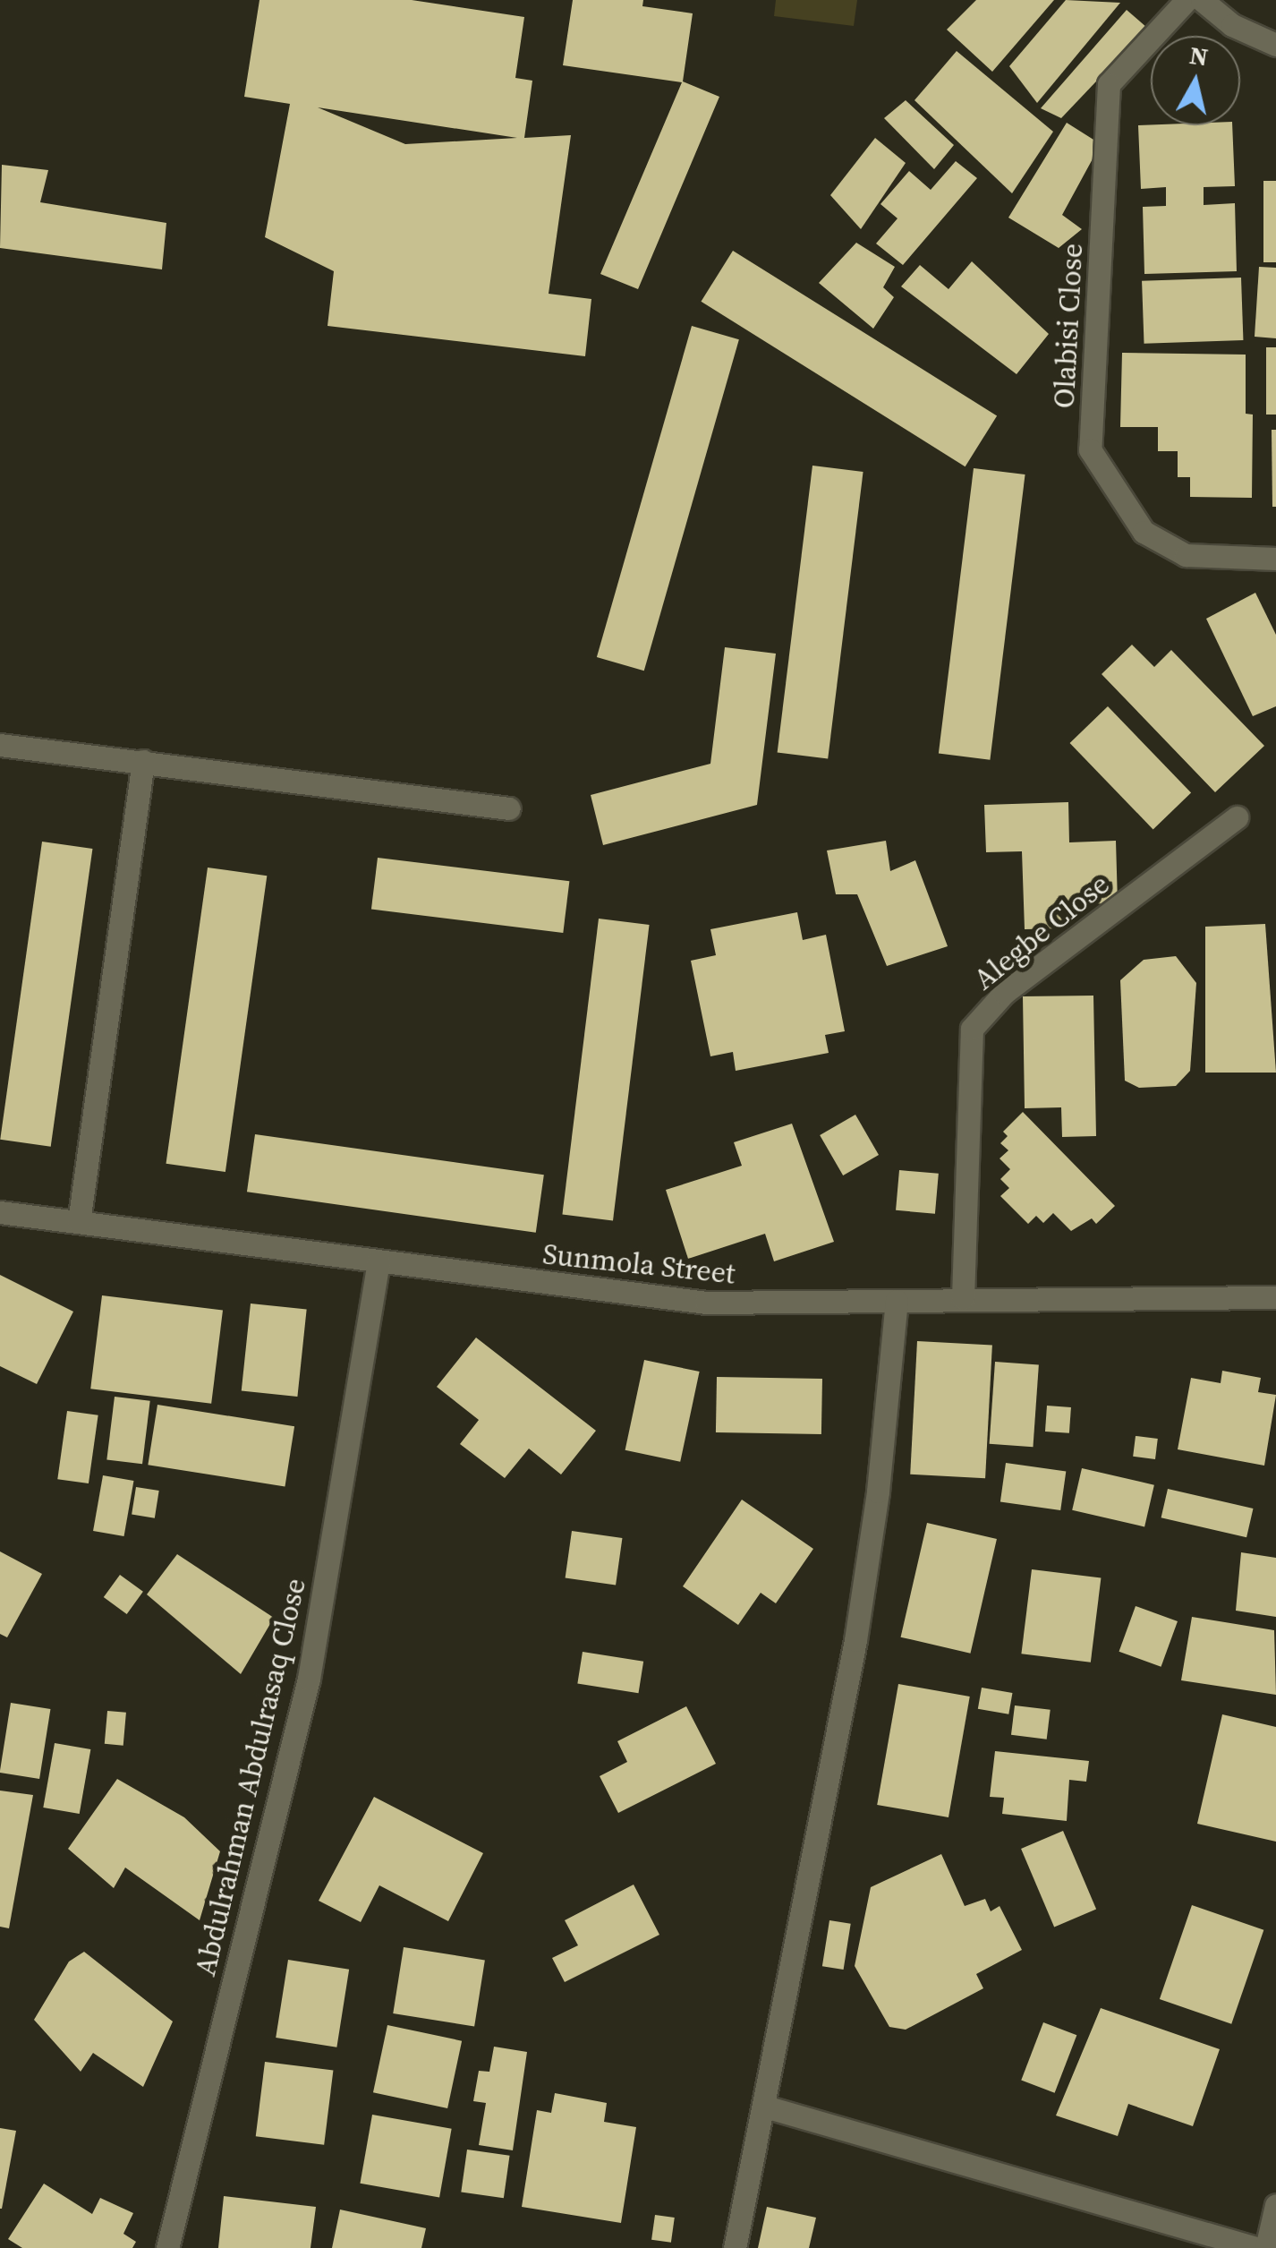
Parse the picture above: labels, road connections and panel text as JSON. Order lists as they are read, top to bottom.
{
  "streets": {
    "street": [
      "Olabisi Close",
      "Alegbe Close",
      "Sunmola Street",
      "Abdulrahman Abdulrasaq Close"
    ]
  },
  "crossings": [
    ["Alegbe Close", "Sunmola Street"],
    ["Sunmola Street", "Abdulrahman Abdulrasaq Close"]
  ],
  "north": "top"
}
